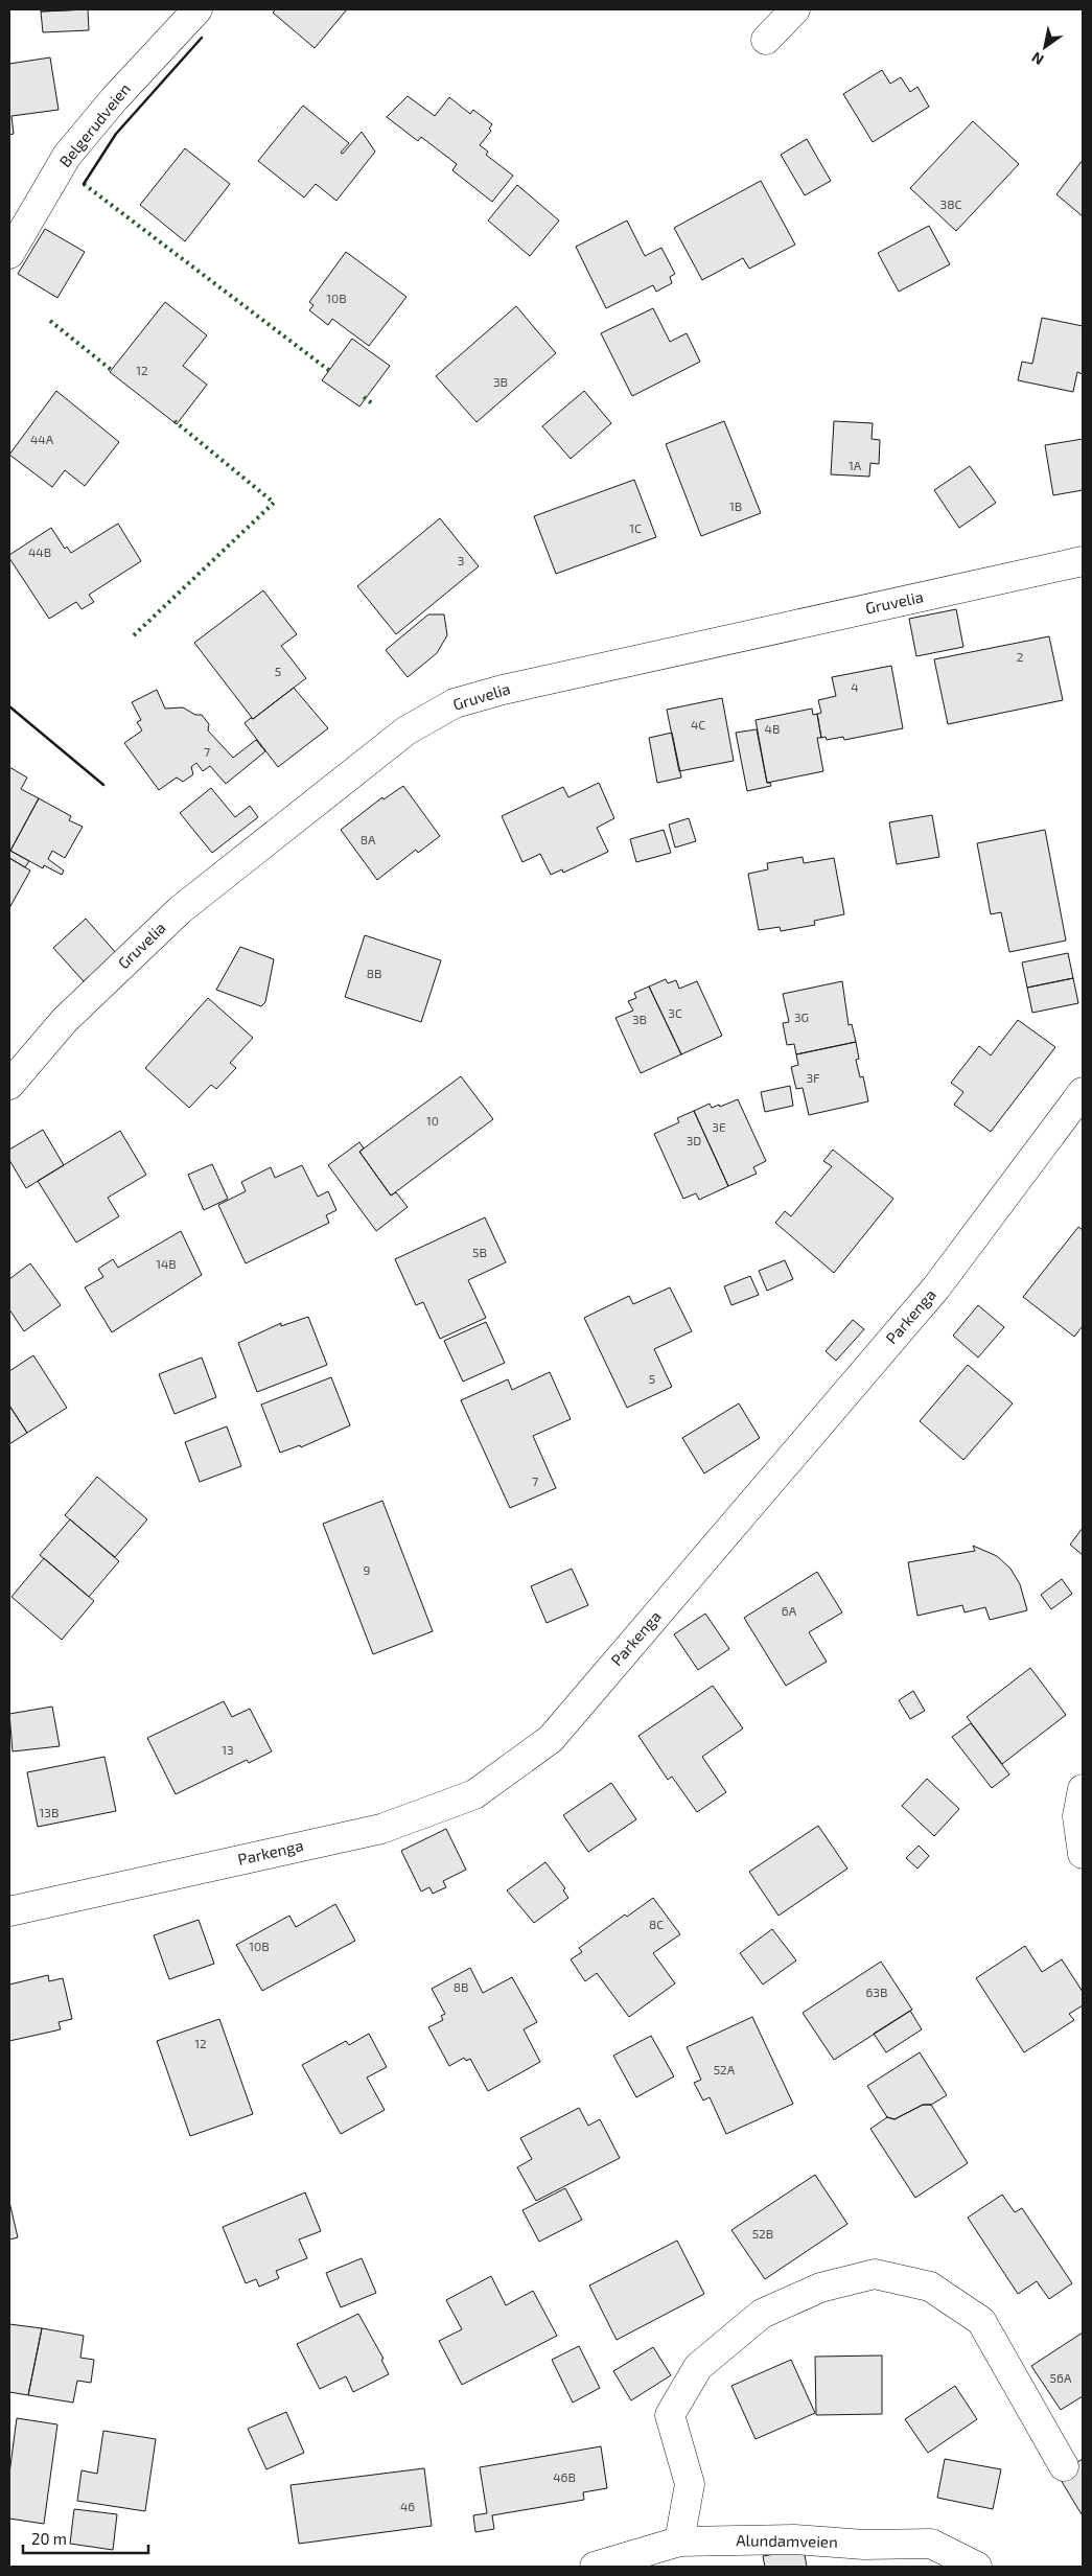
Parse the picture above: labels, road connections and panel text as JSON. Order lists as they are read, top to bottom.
{
  "streets": {
    "street": [
      "Belgerudveien",
      "Gruvelia",
      "Parkenga",
      "Alundamveien"
    ]
  },
  "house_numbers": [
    "38C",
    "10B",
    "12",
    "3B",
    "44A",
    "1A",
    "1B",
    "1C",
    "44B",
    "3",
    "2",
    "5",
    "4",
    "4C",
    "4B",
    "7",
    "8A",
    "8B",
    "3C",
    "3G",
    "3B",
    "3F",
    "10",
    "3E",
    "3D",
    "5B",
    "14B",
    "5",
    "7",
    "9",
    "6A",
    "13",
    "13B",
    "8C",
    "10B",
    "8B",
    "63B",
    "12",
    "52A",
    "52B",
    "56A",
    "46B",
    "46"
  ],
  "scale_bar": "20 m",
  "north": "bottom left"
}
